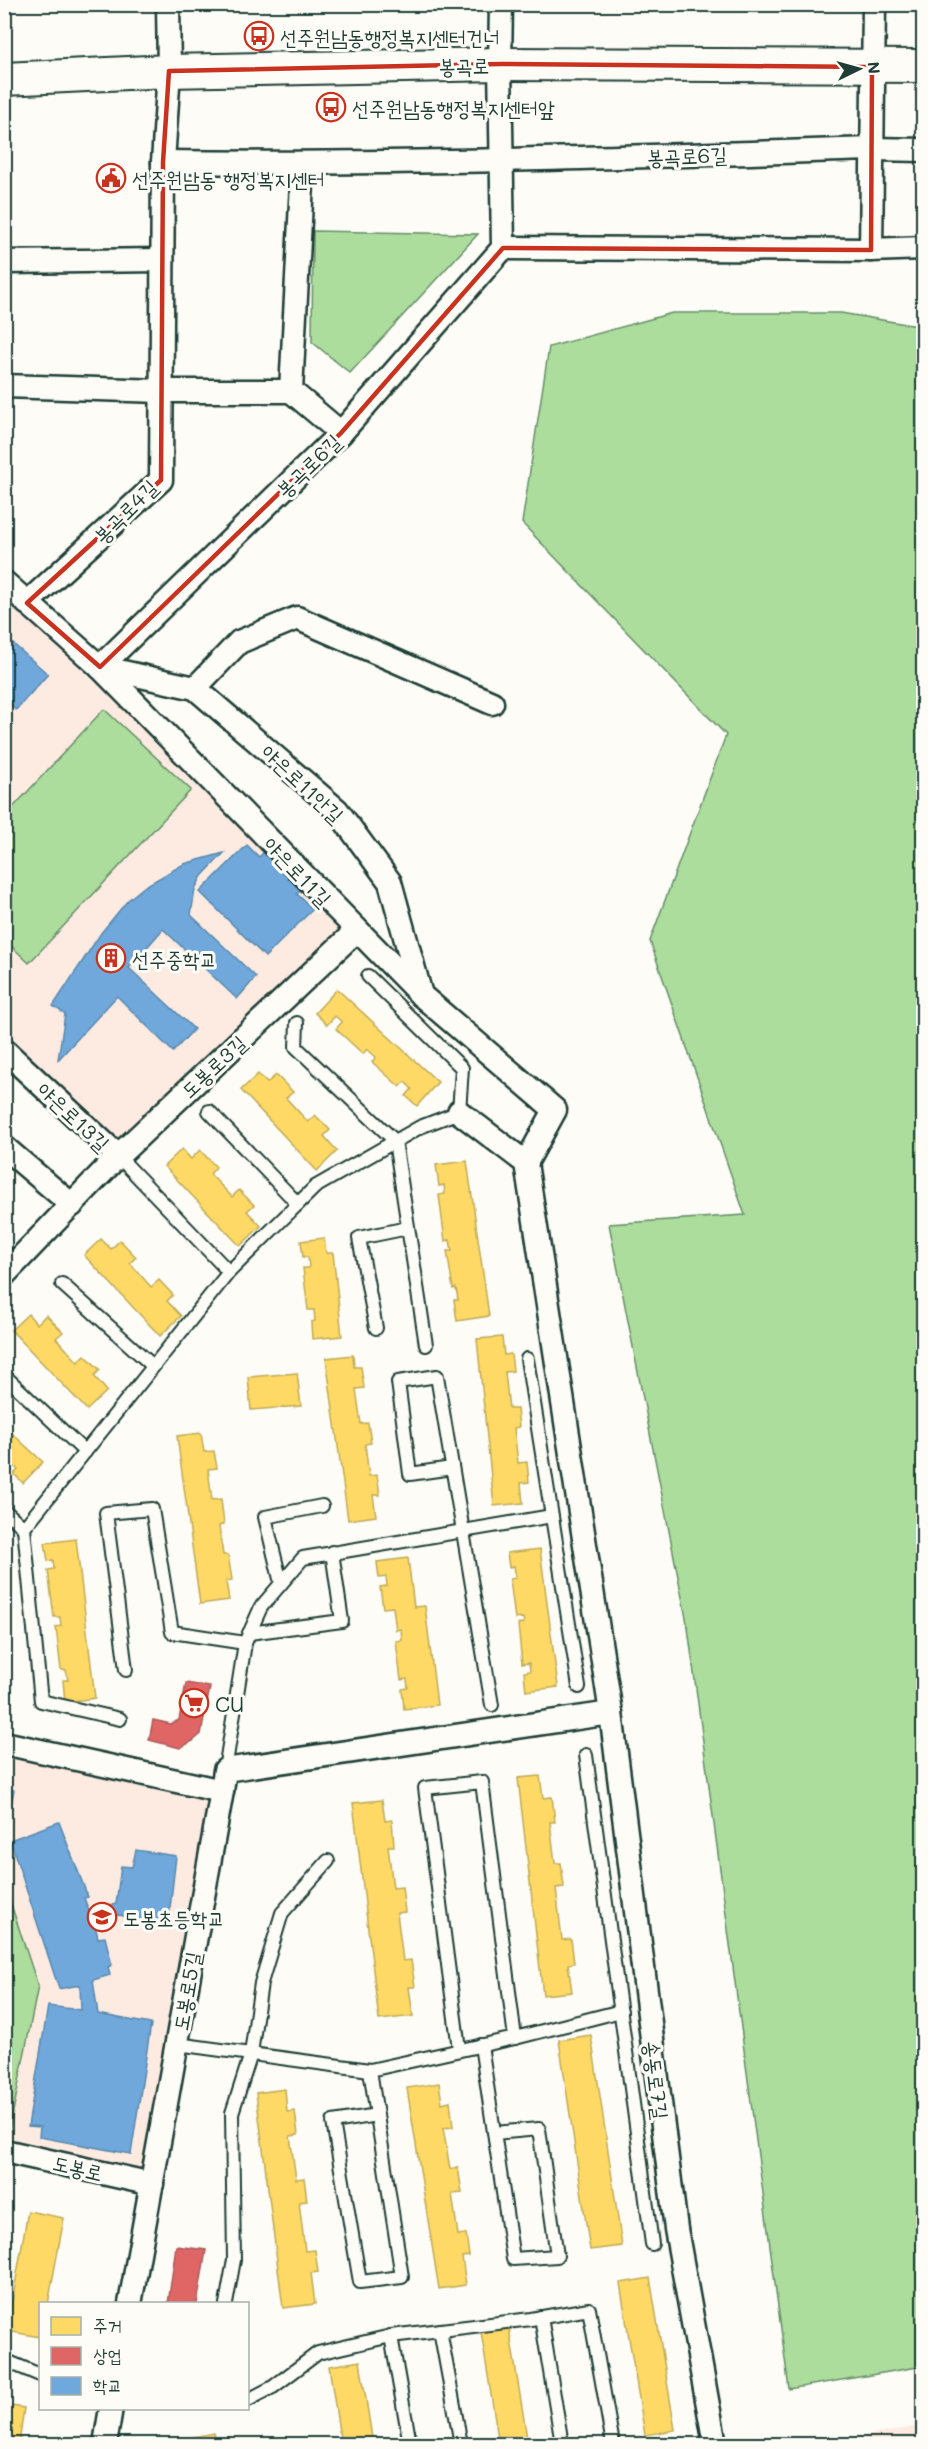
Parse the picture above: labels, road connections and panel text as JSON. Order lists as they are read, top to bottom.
{
  "streets": {
    "street": [
      "봉곡로",
      "봉곡로6길",
      "봉곡로4길",
      "야은로11안길",
      "야은로11길",
      "도봉로3길",
      "야은로13길",
      "도봉로5길",
      "송동로7길",
      "도봉로"
    ]
  },
  "crossings": [
    ["봉곡로", "봉곡로4길"],
    ["봉곡로6길", "야은로11안길"],
    ["봉곡로6길", "야은로11길"],
    ["봉곡로4길", "야은로11길"],
    ["야은로11안길", "야은로11길"],
    ["야은로11길", "도봉로3길"],
    ["야은로11길", "송동로7길"],
    ["도봉로3길", "야은로13길"],
    ["도봉로5길", "도봉로"]
  ],
  "places": {
    "bus stop": ["선주원남동행정복지센터건너", "선주원남동행정복지센터앞"],
    "public building": ["선주원남동 행정복지센터"],
    "building": ["선주중학교"],
    "supermarket": ["CU"],
    "school or university": ["도봉초등학교"]
  },
  "legend": ["주거", "상업", "학교"],
  "north": "right"
}
